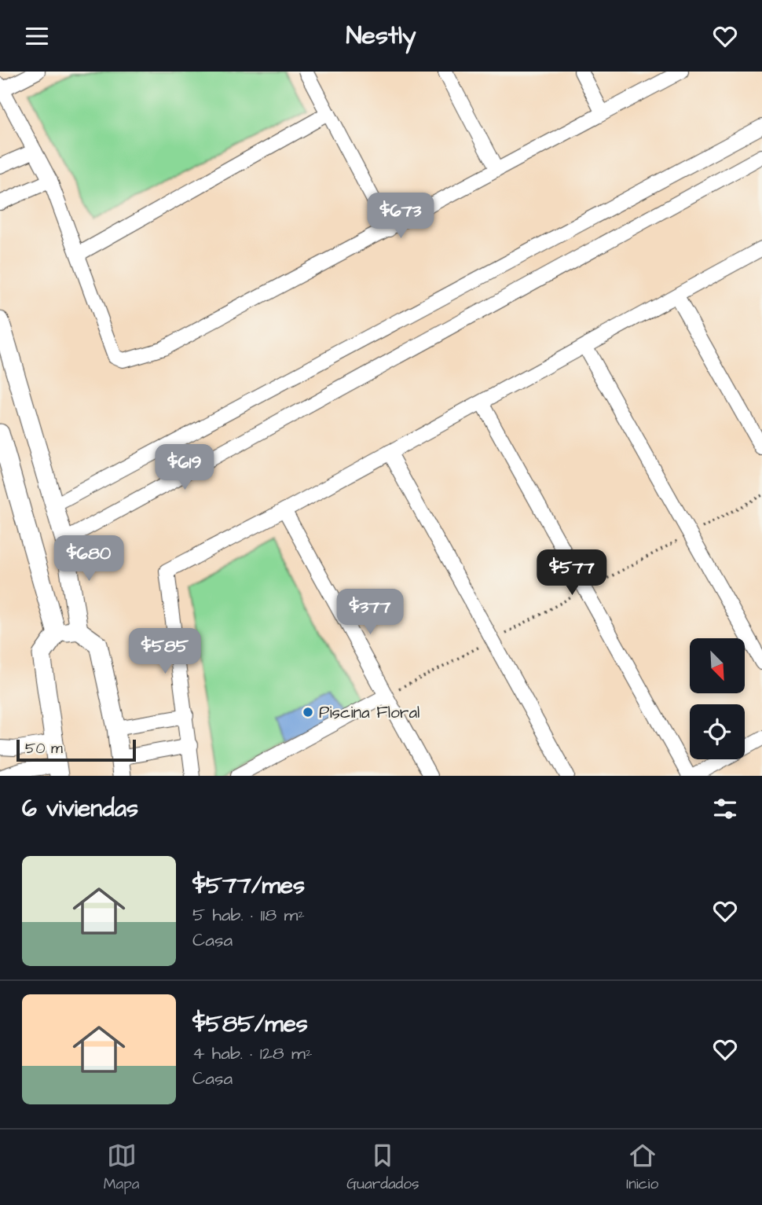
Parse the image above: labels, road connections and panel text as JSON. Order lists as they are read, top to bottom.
{
  "places": ["Piscina Floral"],
  "scale_bar": "50 m",
  "north": "bottom right",
  "page": {
    "header": "Nestly",
    "price": [
      "$673",
      "$619",
      "$680",
      "$577",
      "$377",
      "$585"
    ],
    "scale": "50 m",
    "heading": "6 viviendas",
    "list": [
      {
        "name": "$577/mes",
        "note": "5 hab. · 118 m² · Casa"
      },
      {
        "name": "$585/mes",
        "note": "4 hab. · 128 m² · Casa"
      }
    ],
    "tabs": ["Mapa", "Guardados", "Inicio"]
  }
}
